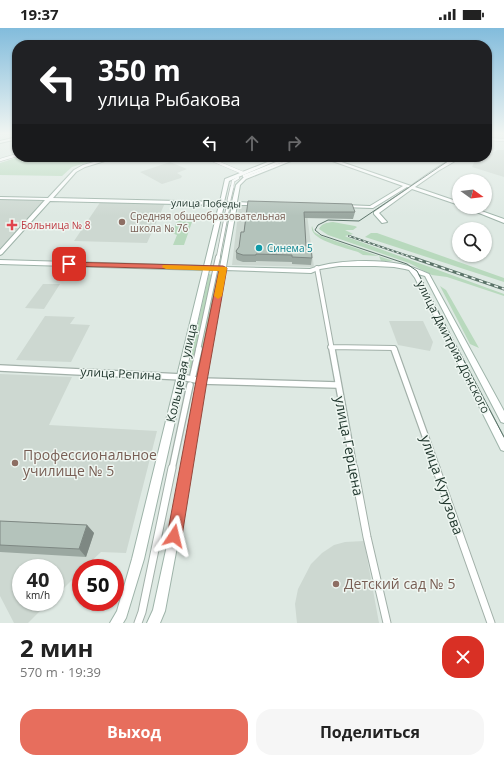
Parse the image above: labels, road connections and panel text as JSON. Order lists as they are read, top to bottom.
{
  "streets": {
    "street": [
      "улица Победы",
      "улица Дмитрия Донского",
      "Кольцевая улица",
      "улица Репина",
      "улица Герцена",
      "улица Кутузова"
    ]
  },
  "crossings": [
    ["улица Победы", "Кольцевая улица"],
    ["Кольцевая улица", "улица Репина"],
    ["улица Репина", "улица Герцена"],
    ["улица Герцена", "улица Кутузова"]
  ],
  "places": {
    "other": [
      "Средняя общеобразовательная школа № 76",
      "Синема 5",
      "Профессиональное училище № 5",
      "Детский сад № 5"
    ],
    "health": ["Больница № 8"]
  },
  "north": "right",
  "page": {
    "status": "19:37",
    "turn": ["350 m", "улица Рыбакова"],
    "speed": "40 km/h",
    "limit": "50",
    "heading": ["2 мин", "570 m · 19:39"],
    "buttons": ["Выход", "Поделиться"]
  }
}
